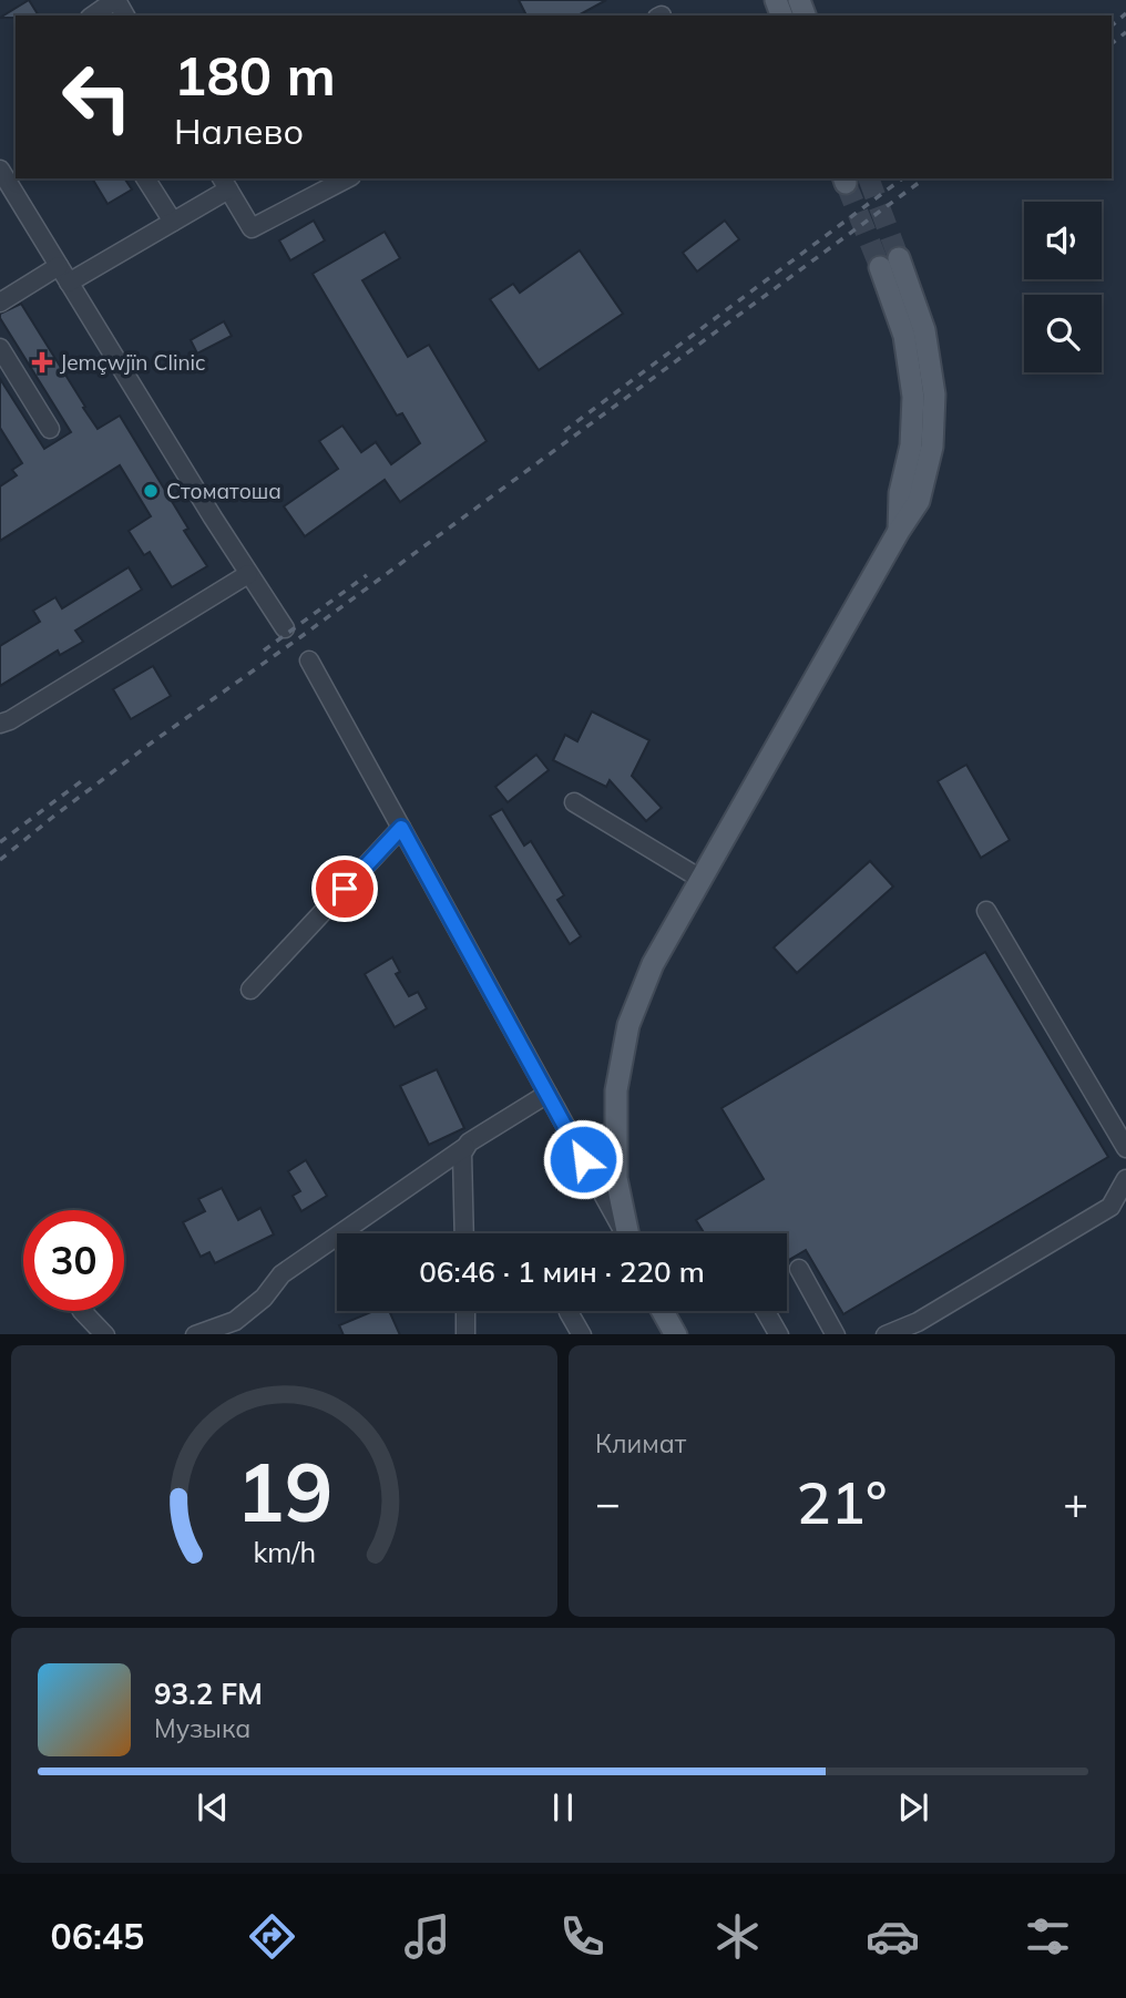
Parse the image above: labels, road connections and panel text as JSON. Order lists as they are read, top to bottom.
{
  "places": {
    "health": ["Jemçwjïn Clinic"],
    "other": ["Стоматоша"]
  },
  "page": {
    "turn": ["180 m", "Налево"],
    "limit": "30",
    "trip": "06:46 · 1 мин · 220 m",
    "tile": "Климат",
    "heat": ["−", "21°", "+"],
    "song": ["93.2 FM", "Музыка"],
    "tabs": "06:45",
    "gauge": ["19", "km/h"]
  }
}
